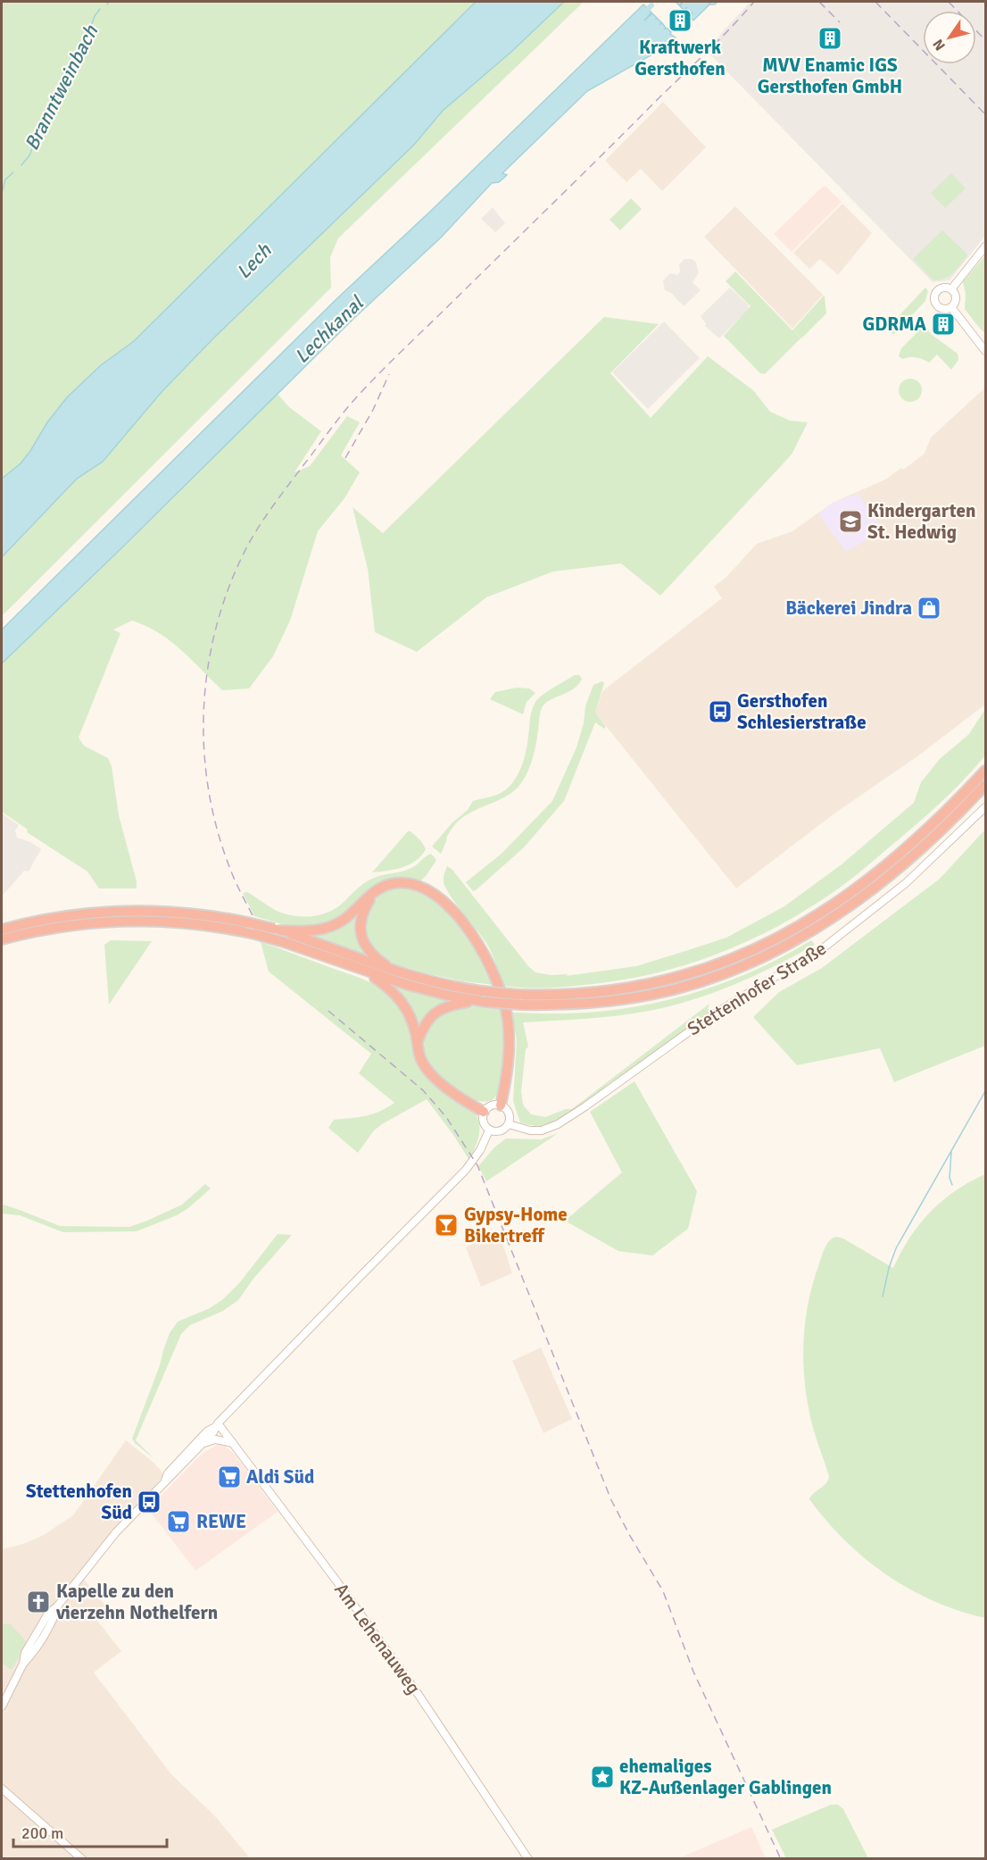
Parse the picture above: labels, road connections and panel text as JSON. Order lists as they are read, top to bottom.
{
  "streets": {
    "street": ["Stettenhofer Straße", "Am Lehenauweg"]
  },
  "water": ["Branntweinbach", "Lech", "Lechkanal"],
  "places": {
    "building": ["Kraftwerk Gersthofen", "MVV Enamic IGS Gersthofen GmbH", "GDRMA"],
    "school or university": ["Kindergarten St. Hedwig"],
    "shop": ["Bäckerei Jindra"],
    "bus stop": ["Gersthofen Schlesierstraße", "Stettenhofen Süd"],
    "bar": ["Gypsy-Home Bikertreff"],
    "supermarket": ["Aldi Süd", "REWE"],
    "church": ["Kapelle zu den vierzehn Nothelfern"],
    "place": ["ehemaliges KZ-Außenlager Gablingen"]
  },
  "scale_bar": "200 m",
  "north": "bottom left"
}
